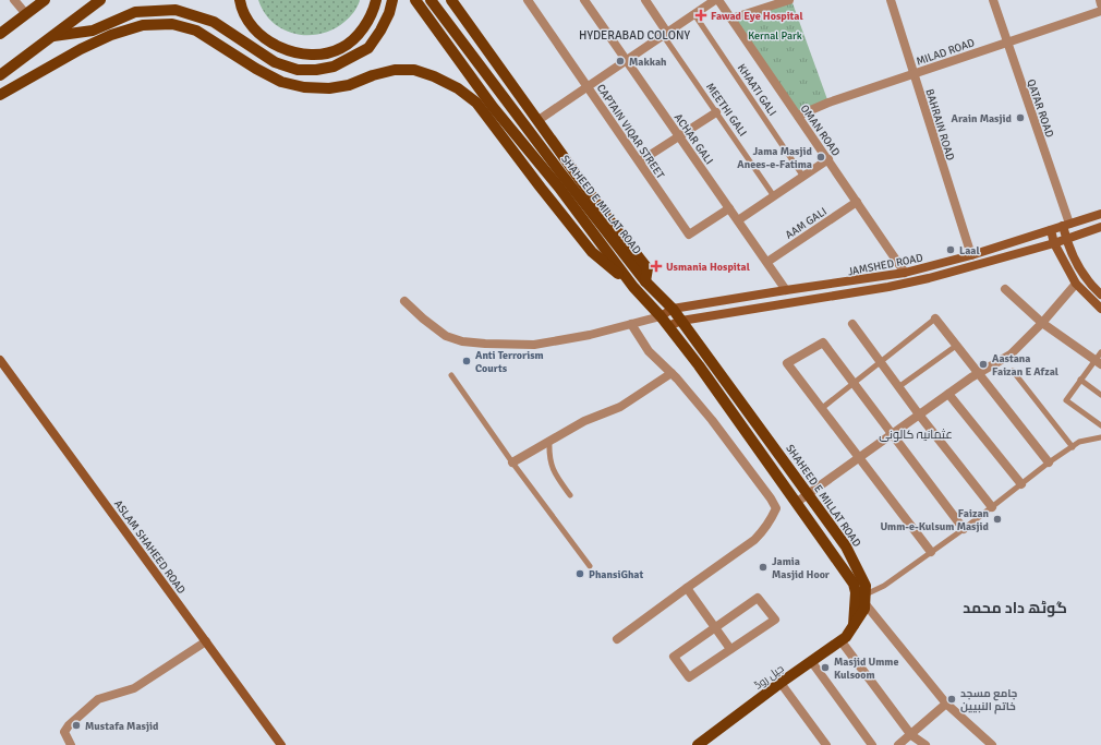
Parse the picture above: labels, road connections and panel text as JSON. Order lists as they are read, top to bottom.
{
  "streets": {
    "main road": [
      "SHAHEED E MILLAT ROAD",
      "JAMSHED ROAD",
      "ASLAM SHAHEED ROAD",
      "جیل روڈ"
    ],
    "street": [
      "MILAD ROAD",
      "QATAR ROAD",
      "MEETHI GALI",
      "BAHRAIN ROAD",
      "OMAN ROAD",
      "CAPTAIN VIQAR STREET",
      "ACHAR GALI",
      "AAM GALI"
    ],
    "lane": ["KHAATI GALI"]
  },
  "crossings": [
    ["MILAD ROAD", "QATAR ROAD"],
    ["MILAD ROAD", "BAHRAIN ROAD"],
    ["MILAD ROAD", "OMAN ROAD"],
    ["QATAR ROAD", "JAMSHED ROAD"],
    ["BAHRAIN ROAD", "JAMSHED ROAD"],
    ["OMAN ROAD", "AAM GALI"],
    ["OMAN ROAD", "JAMSHED ROAD"],
    ["CAPTAIN VIQAR STREET", "ACHAR GALI"],
    ["ACHAR GALI", "AAM GALI"],
    ["ACHAR GALI", "JAMSHED ROAD"],
    ["SHAHEED E MILLAT ROAD", "JAMSHED ROAD"],
    ["SHAHEED E MILLAT ROAD", "جیل روڈ"]
  ],
  "districts": ["HYDERABAD COLONY", "عثمانیہ کالونی", "گوٹھ داد محمد"],
  "parks": ["Kernal Park"],
  "places": {
    "health": ["Fawad Eye Hospital", "Usmania Hospital"],
    "other": [
      "Makkah",
      "Arain Masjid",
      "Jama Masjid Anees-e-Fatima",
      "Laal",
      "Anti Terrorism Courts",
      "Aastana Faizan E Afzal",
      "Faizan Umm-e-Kulsum Masjid",
      "Jamia Masjid Hoor",
      "PhansiGhat",
      "Masjid Umme Kulsoom",
      "جامع مسجد خاتم النبیین",
      "Mustafa Masjid"
    ]
  }
}
